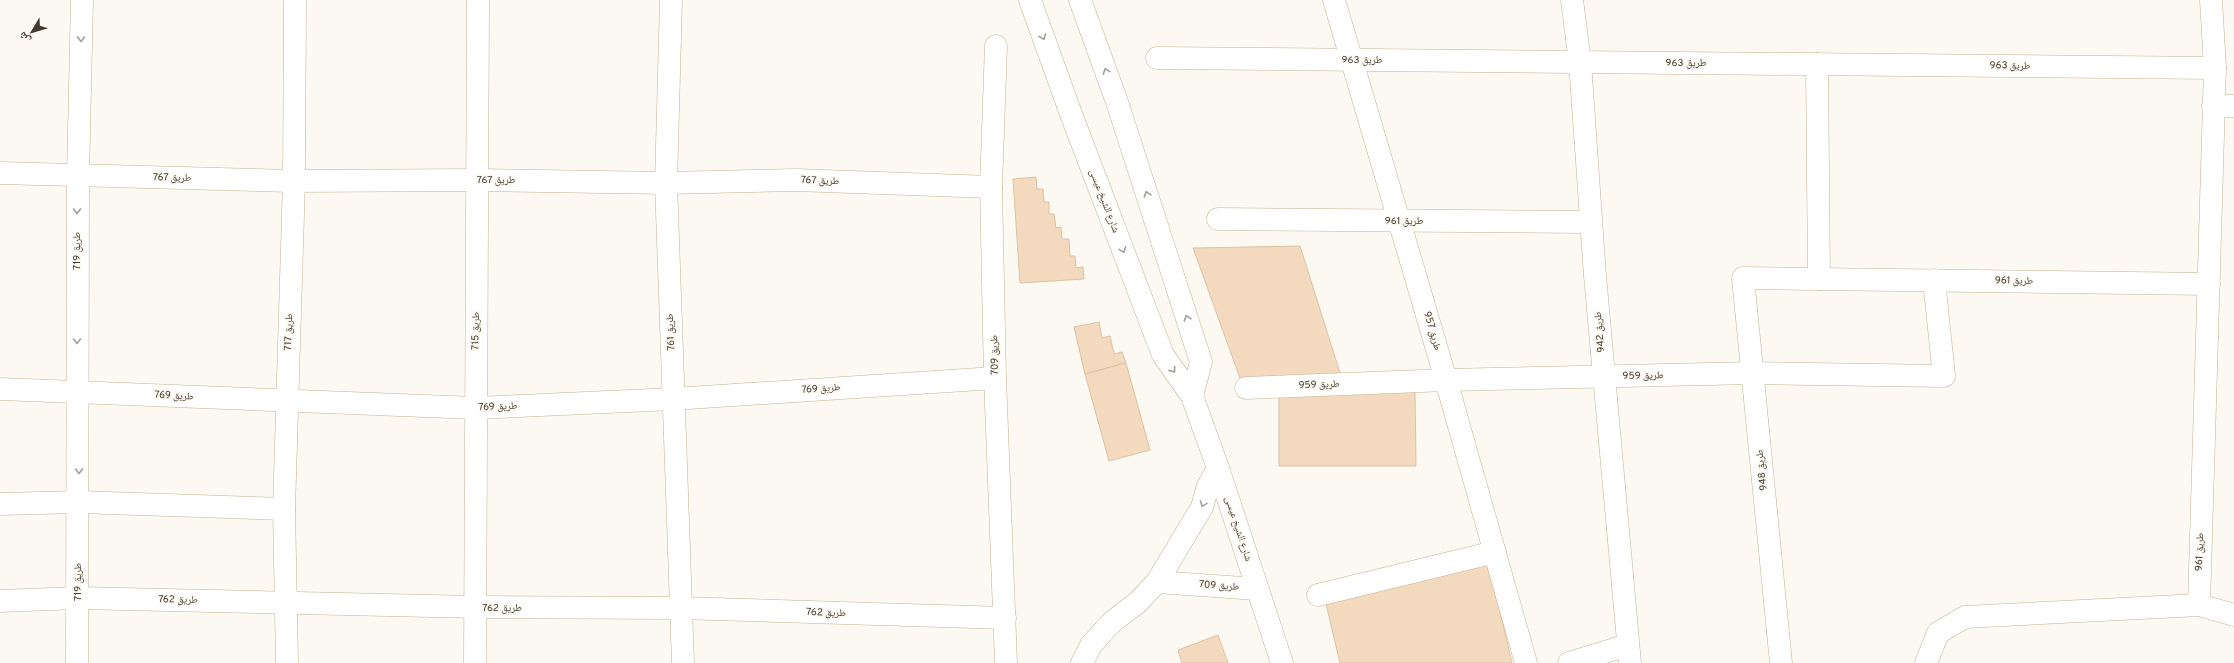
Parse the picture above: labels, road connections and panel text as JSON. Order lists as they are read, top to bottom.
{
  "streets": {
    "street": [
      "طريق 963",
      "طريق 767",
      "شارع الشيخ عيسى",
      "طريق 961",
      "طريق 719",
      "طريق 715",
      "طريق 957",
      "طريق 717",
      "طريق 761",
      "طريق 942",
      "طريق 709",
      "طريق 959",
      "طريق 769",
      "طريق 948",
      "طريق 762"
    ]
  },
  "crossings": [
    ["طريق 963", "طريق 961"],
    ["طريق 963", "طريق 957"],
    ["طريق 963", "طريق 942"],
    ["طريق 767", "طريق 719"],
    ["طريق 767", "طريق 715"],
    ["طريق 767", "طريق 717"],
    ["طريق 767", "طريق 761"],
    ["طريق 767", "طريق 709"],
    ["شارع الشيخ عيسى", "طريق 709"],
    ["طريق 961", "طريق 957"],
    ["طريق 961", "طريق 942"],
    ["طريق 961", "طريق 959"],
    ["طريق 961", "طريق 948"],
    ["طريق 719", "طريق 769"],
    ["طريق 719", "طريق 762"],
    ["طريق 715", "طريق 769"],
    ["طريق 715", "طريق 762"],
    ["طريق 957", "طريق 959"],
    ["طريق 717", "طريق 769"],
    ["طريق 717", "طريق 762"],
    ["طريق 761", "طريق 769"],
    ["طريق 761", "طريق 762"],
    ["طريق 942", "طريق 959"],
    ["طريق 709", "طريق 769"],
    ["طريق 709", "طريق 762"],
    ["طريق 959", "طريق 948"]
  ],
  "one_way": ["طريق 719"],
  "north": "bottom left"
}
